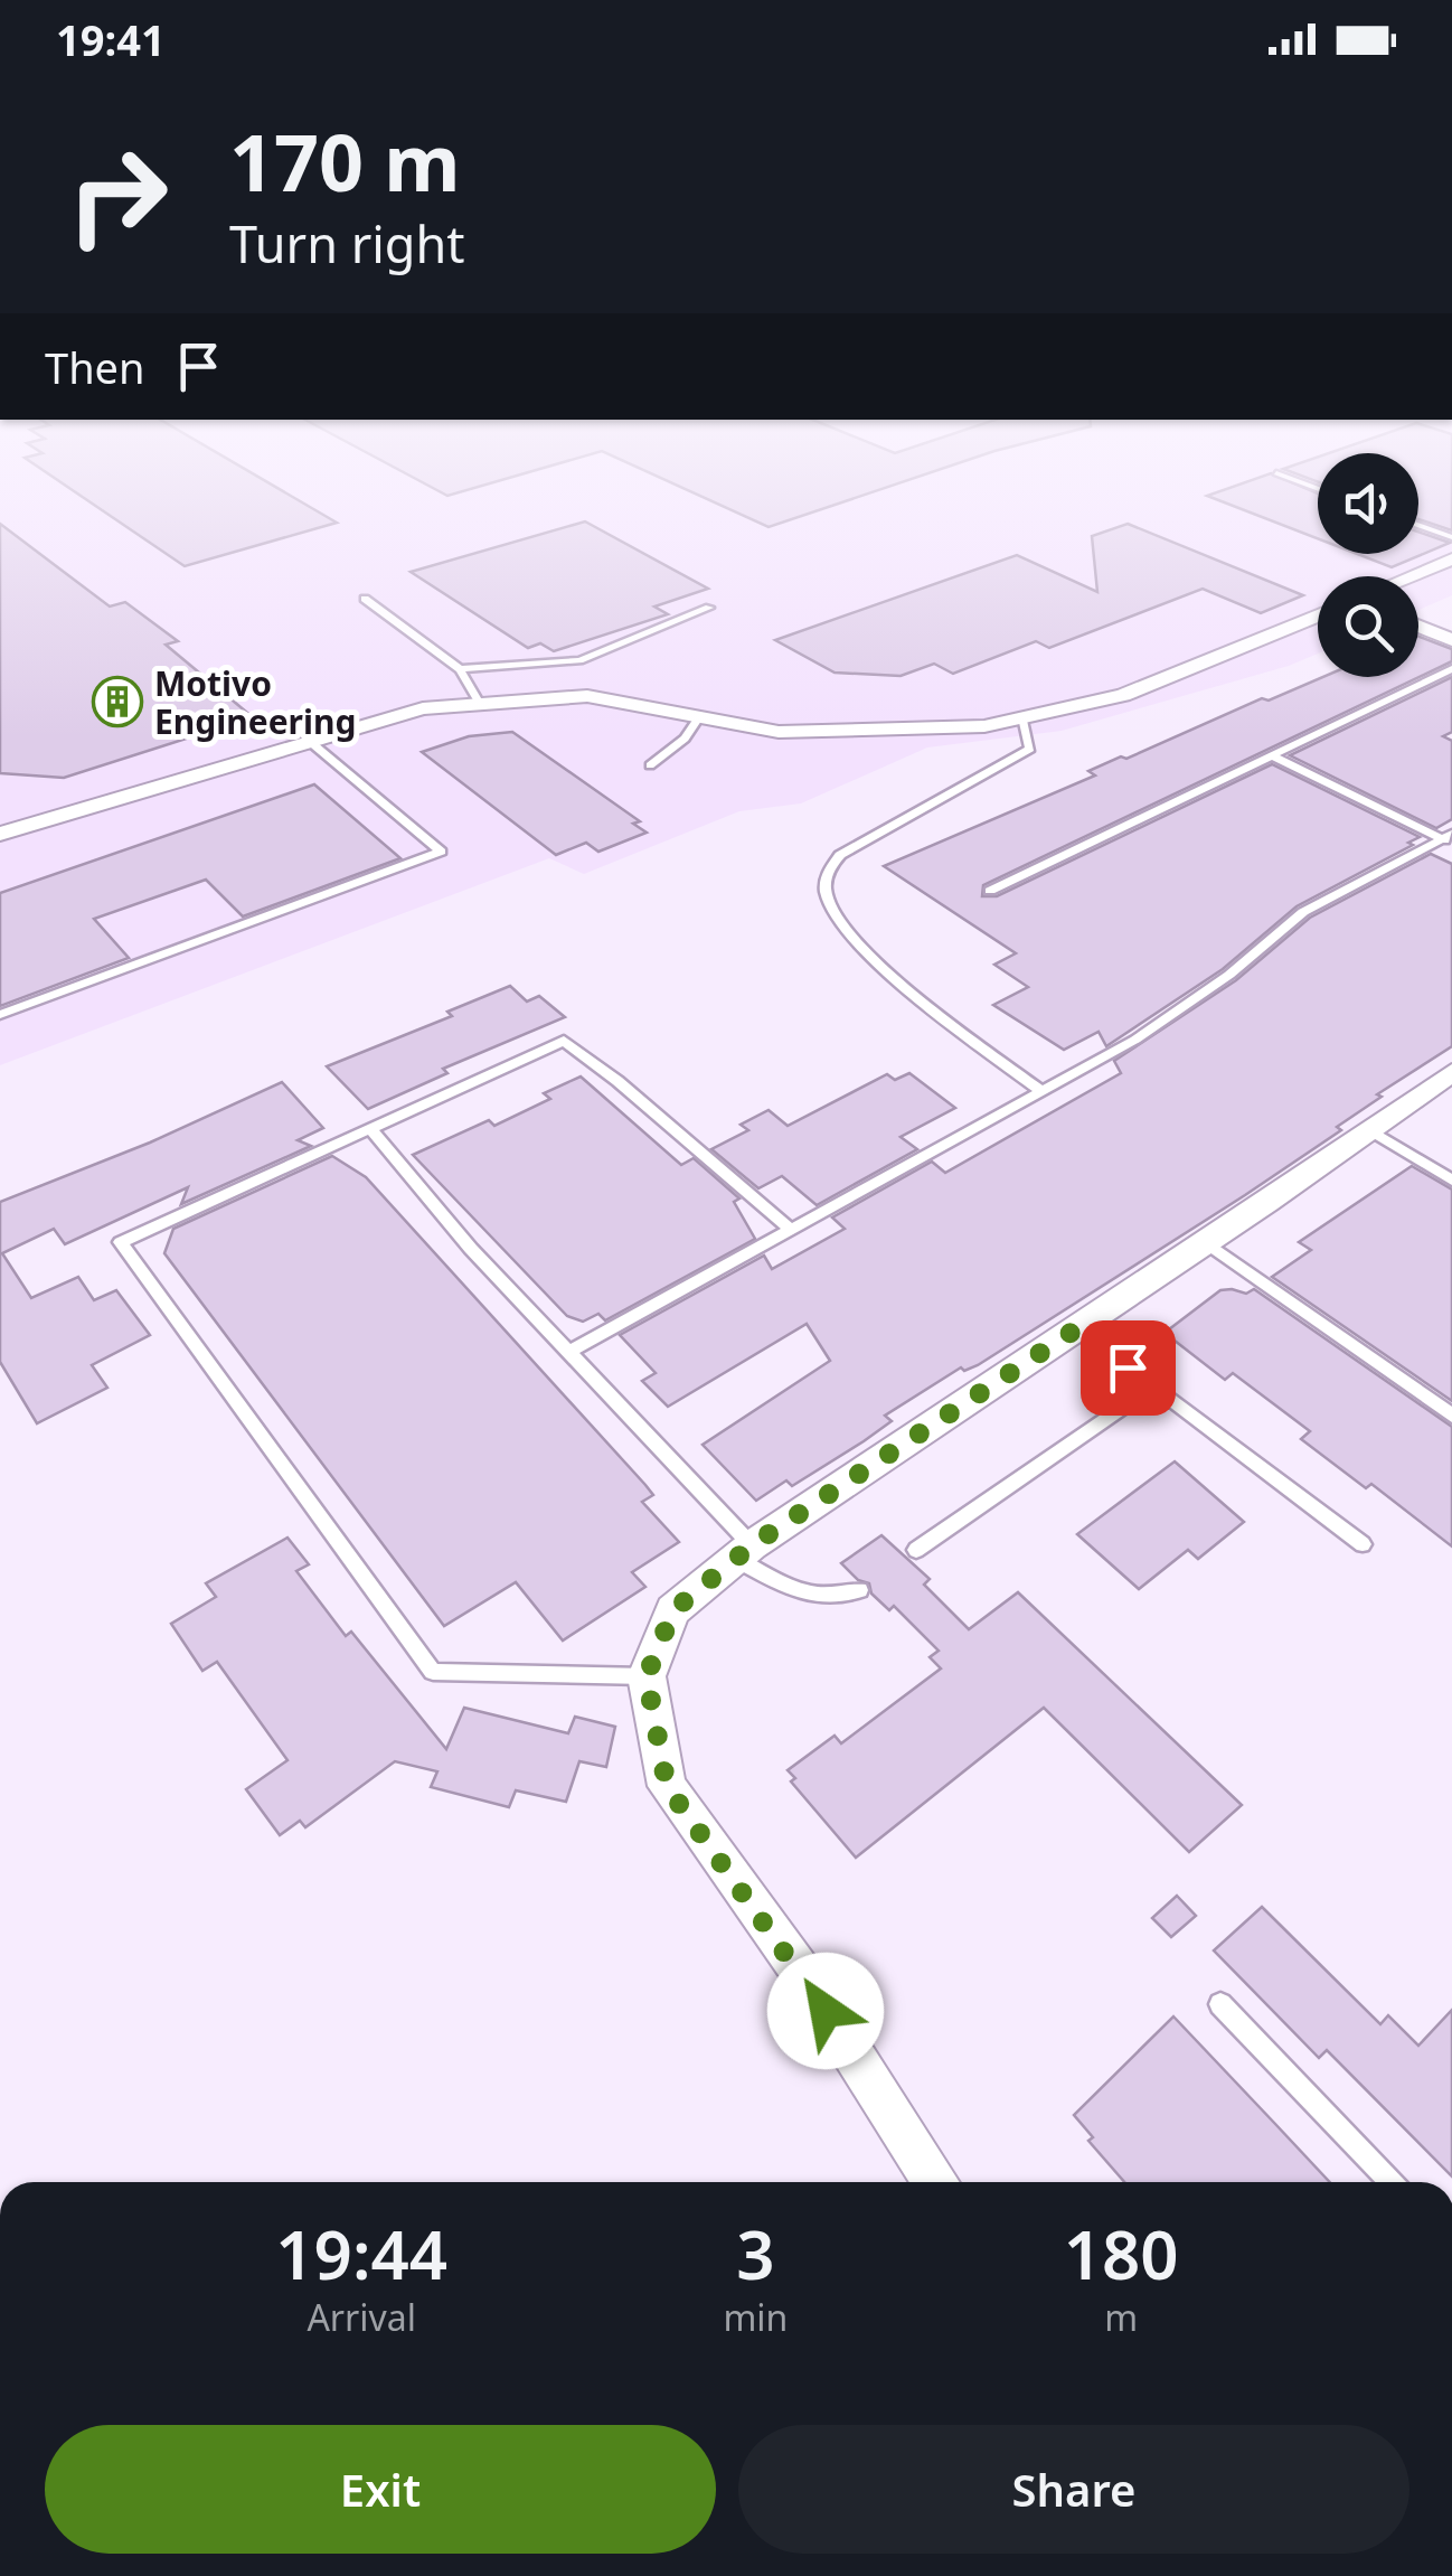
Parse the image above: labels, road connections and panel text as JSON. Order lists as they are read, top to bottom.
{
  "places": {
    "building": ["Motivo Engineering"]
  },
  "page": {
    "status": "19:41",
    "turn": ["170 m", "Turn right"],
    "then": "Then",
    "eta": [
      "19:44",
      "Arrival",
      "3",
      "min",
      "180",
      "m"
    ],
    "buttons": ["Exit", "Share"]
  }
}
